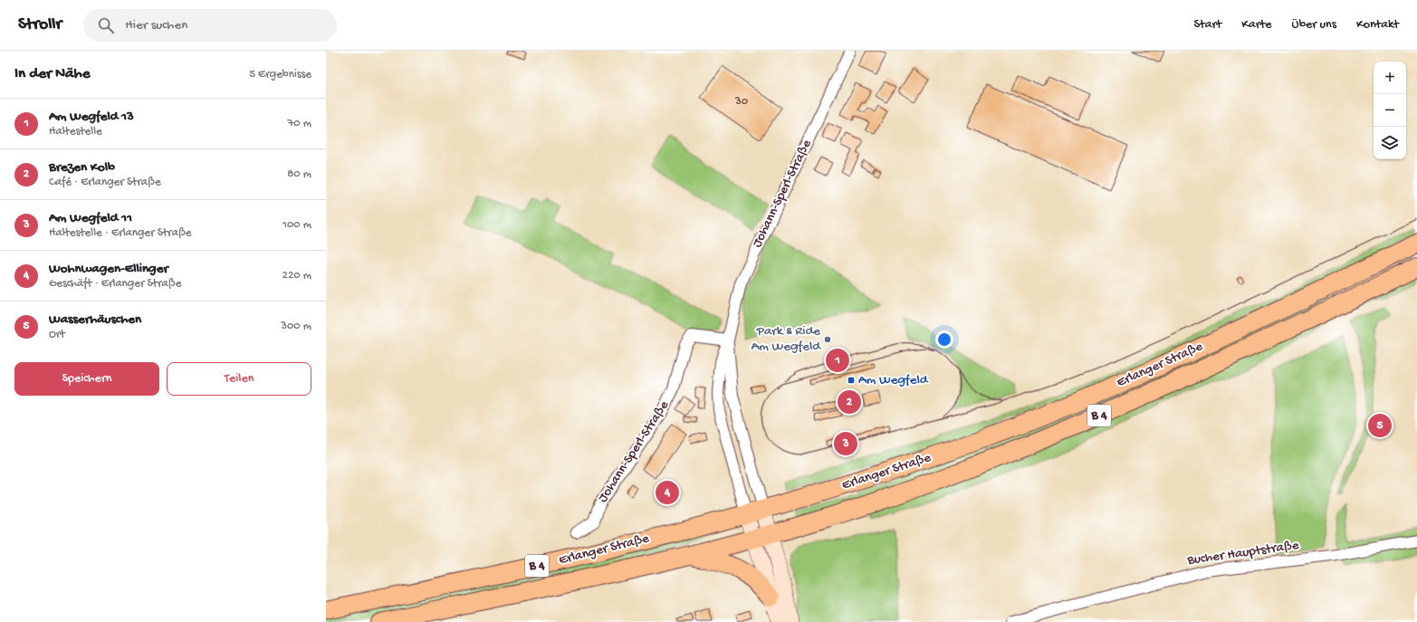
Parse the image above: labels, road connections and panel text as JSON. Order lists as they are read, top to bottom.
{
  "streets": {
    "main road": ["Erlanger Straße", "B 4"],
    "street": ["Johann-Sperl-Straße", "Bucher Hauptstraße"]
  },
  "crossings": [
    ["Johann-Sperl-Straße", "Erlanger Straße"],
    ["Erlanger Straße", "B 4"]
  ],
  "places": {
    "other": ["Park & Ride Am Wegfeld"],
    "transit": ["Am Wegfeld"]
  },
  "house_numbers": ["30"],
  "page": {
    "header": "Strollr",
    "search": "Hier suchen",
    "nav": [
      "Start",
      "Karte",
      "Über uns",
      "Kontakt"
    ],
    "heading": ["In der Nähe", "5 Ergebnisse"],
    "map_buttons": ["+", "−"],
    "list": [
      {
        "mark": "1",
        "name": "Am Wegfeld 13",
        "note": "Haltestelle",
        "value": "70 m"
      },
      {
        "mark": "2",
        "name": "Brezen Kolb",
        "note": "Café · Erlanger Straße",
        "value": "80 m"
      },
      {
        "mark": "3",
        "name": "Am Wegfeld 11",
        "note": "Haltestelle · Erlanger Straße",
        "value": "100 m"
      },
      {
        "mark": "4",
        "name": "Wohnwagen-Ellinger",
        "note": "Geschäft · Erlanger Straße",
        "value": "220 m"
      },
      {
        "mark": "5",
        "name": "Wasserhäuschen",
        "note": "Ort",
        "value": "300 m"
      }
    ],
    "pins": [
      "1",
      "2",
      "5",
      "3",
      "4"
    ],
    "buttons": ["Speichern", "Teilen"]
  }
}
